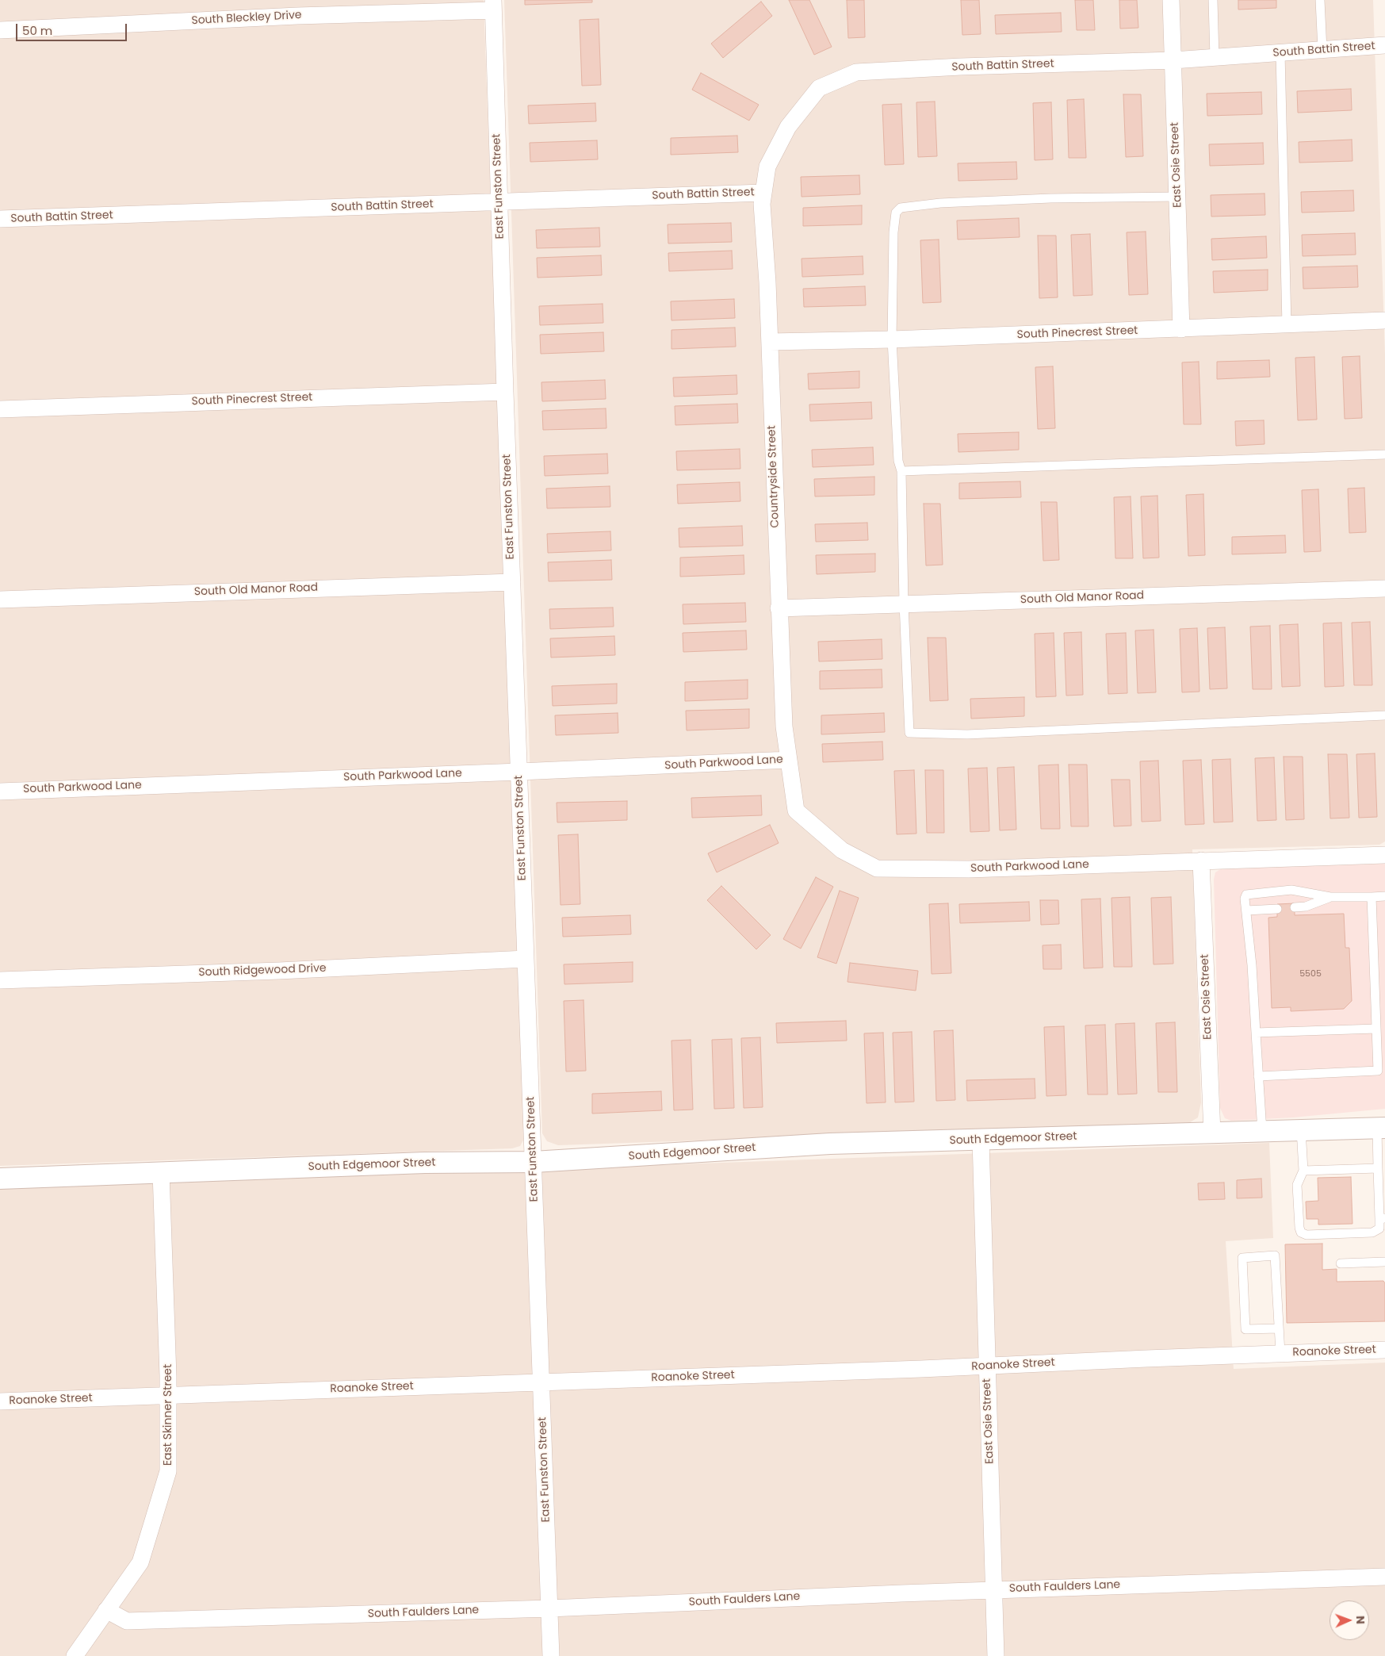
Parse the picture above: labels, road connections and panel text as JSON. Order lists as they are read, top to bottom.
{
  "streets": {
    "street": [
      "South Bleckley Drive",
      "South Battin Street",
      "East Osie Street",
      "East Funston Street",
      "South Pinecrest Street",
      "Countryside Street",
      "South Old Manor Road",
      "South Parkwood Lane",
      "South Ridgewood Drive",
      "South Edgemoor Street",
      "Roanoke Street",
      "East Skinner Street",
      "South Faulders Lane"
    ]
  },
  "crossings": [
    ["South Bleckley Drive", "East Funston Street"],
    ["South Battin Street", "East Osie Street"],
    ["South Battin Street", "East Funston Street"],
    ["South Battin Street", "Countryside Street"],
    ["East Osie Street", "South Pinecrest Street"],
    ["East Osie Street", "South Parkwood Lane"],
    ["East Osie Street", "South Edgemoor Street"],
    ["East Osie Street", "Roanoke Street"],
    ["East Osie Street", "South Faulders Lane"],
    ["East Funston Street", "South Pinecrest Street"],
    ["East Funston Street", "South Old Manor Road"],
    ["East Funston Street", "South Parkwood Lane"],
    ["East Funston Street", "South Ridgewood Drive"],
    ["East Funston Street", "South Edgemoor Street"],
    ["East Funston Street", "Roanoke Street"],
    ["East Funston Street", "South Faulders Lane"],
    ["South Pinecrest Street", "Countryside Street"],
    ["Countryside Street", "South Old Manor Road"],
    ["Countryside Street", "South Parkwood Lane"],
    ["South Edgemoor Street", "East Skinner Street"],
    ["Roanoke Street", "East Skinner Street"],
    ["East Skinner Street", "South Faulders Lane"]
  ],
  "house_numbers": ["5505"],
  "scale_bar": "50 m",
  "north": "right"
}
